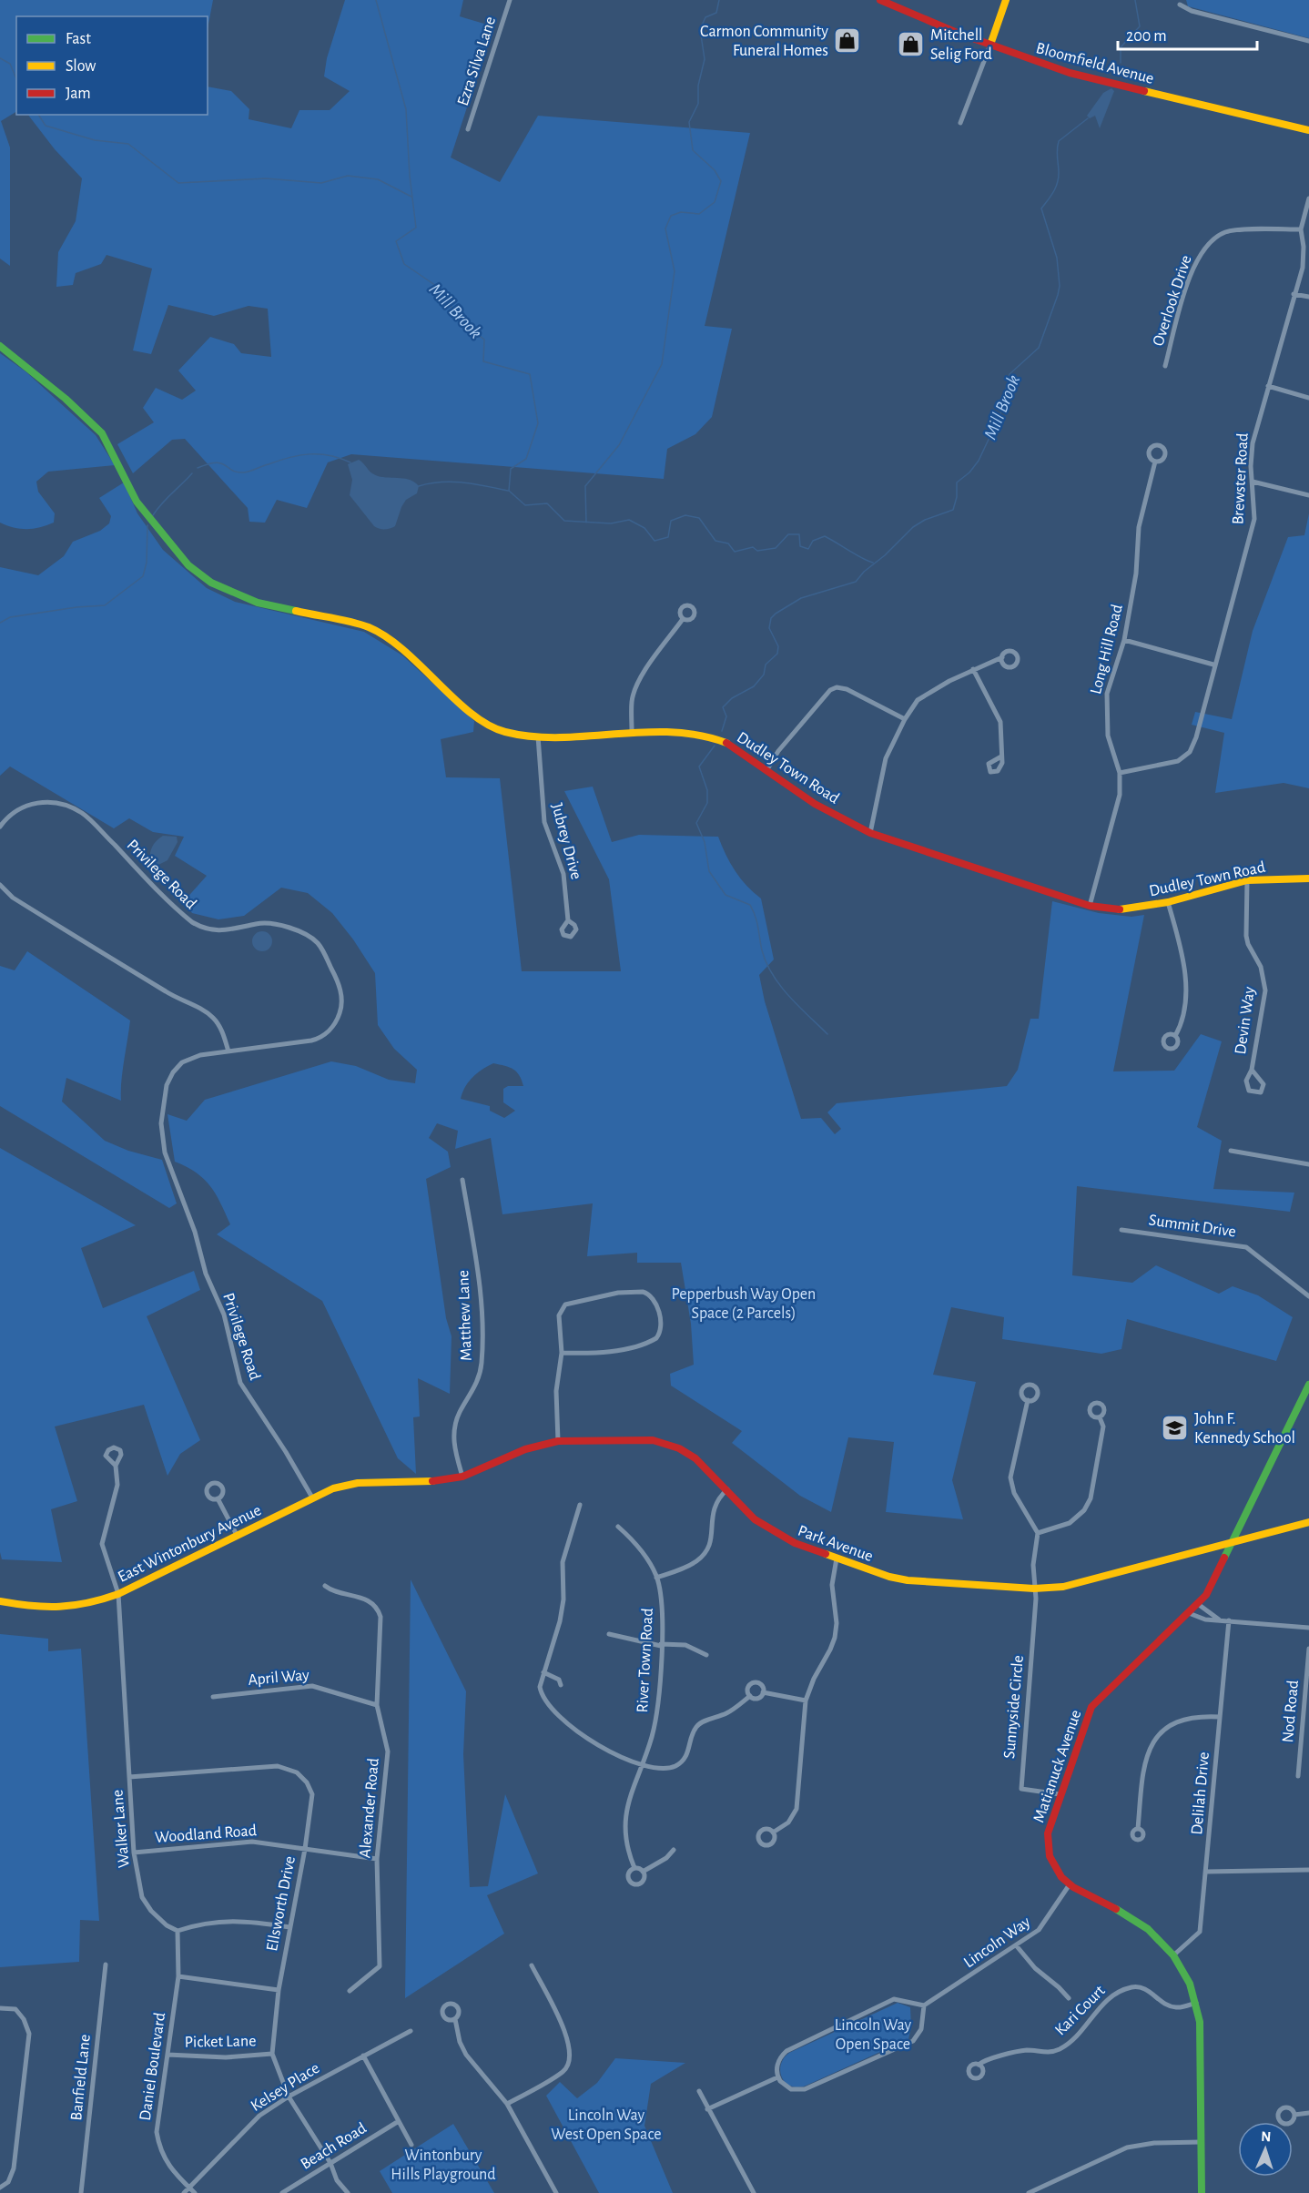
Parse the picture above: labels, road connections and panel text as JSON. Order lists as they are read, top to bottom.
{
  "streets": {
    "street": [
      "Ezra Silva Lane",
      "Bloomfield Avenue",
      "Overlook Drive",
      "Brewster Road",
      "Long Hill Road",
      "Dudley Town Road",
      "Jubrey Drive",
      "Privilege Road",
      "Devin Way",
      "Summit Drive",
      "Matthew Lane",
      "East Wintonbury Avenue",
      "Park Avenue",
      "River Town Road",
      "April Way",
      "Sunnyside Circle",
      "Nod Road",
      "Matianuck Avenue",
      "Delilah Drive",
      "Alexander Road",
      "Walker Lane",
      "Woodland Road",
      "Ellsworth Drive",
      "Lincoln Way",
      "Kari Court",
      "Picket Lane",
      "Daniel Boulevard",
      "Banfield Lane",
      "Kelsey Place",
      "Beach Road"
    ]
  },
  "crossings": [
    ["Overlook Drive", "Brewster Road"],
    ["Brewster Road", "Long Hill Road"],
    ["Long Hill Road", "Dudley Town Road"],
    ["Dudley Town Road", "Jubrey Drive"],
    ["Dudley Town Road", "Devin Way"],
    ["Privilege Road", "East Wintonbury Avenue"],
    ["Matthew Lane", "Park Avenue"],
    ["East Wintonbury Avenue", "Park Avenue"],
    ["East Wintonbury Avenue", "Walker Lane"],
    ["Park Avenue", "Sunnyside Circle"],
    ["Park Avenue", "Matianuck Avenue"],
    ["April Way", "Alexander Road"],
    ["Sunnyside Circle", "Matianuck Avenue"],
    ["Matianuck Avenue", "Delilah Drive"],
    ["Matianuck Avenue", "Lincoln Way"],
    ["Matianuck Avenue", "Kari Court"],
    ["Alexander Road", "Woodland Road"],
    ["Walker Lane", "Woodland Road"],
    ["Walker Lane", "Ellsworth Drive"],
    ["Walker Lane", "Daniel Boulevard"],
    ["Woodland Road", "Ellsworth Drive"],
    ["Ellsworth Drive", "Picket Lane"],
    ["Ellsworth Drive", "Kelsey Place"],
    ["Ellsworth Drive", "Beach Road"],
    ["Picket Lane", "Daniel Boulevard"],
    ["Daniel Boulevard", "Kelsey Place"]
  ],
  "water": ["Mill Brook"],
  "parks": [
    "Pepperbush Way Open Space (2 Parcels)",
    "Lincoln Way Open Space",
    "Lincoln Way West Open Space",
    "Wintonbury Hills Playground"
  ],
  "places": {
    "shop": ["Carmon Community Funeral Homes", "Mitchell Selig Ford"],
    "school or university": ["John F. Kennedy School"]
  },
  "legend": ["Fast", "Slow", "Jam"],
  "scale_bar": "200 m",
  "north": "top"
}
